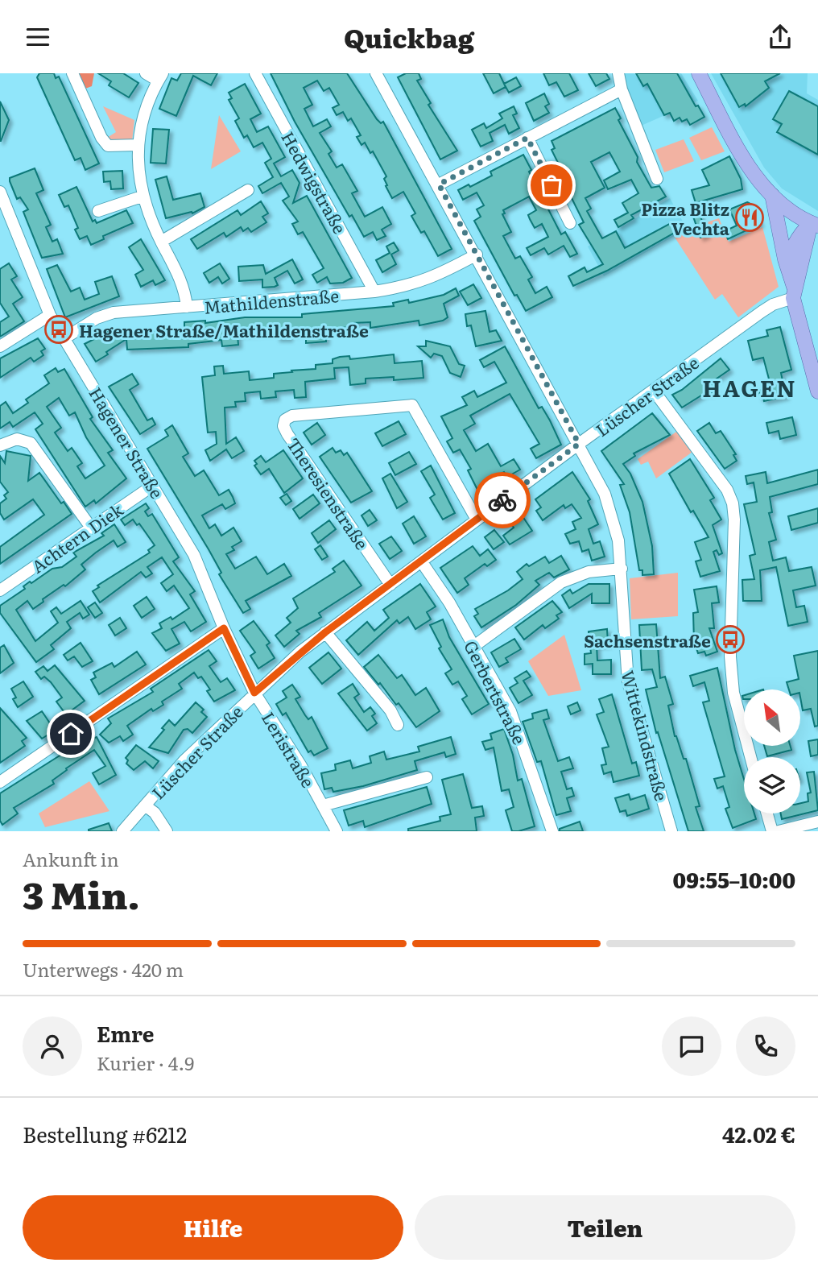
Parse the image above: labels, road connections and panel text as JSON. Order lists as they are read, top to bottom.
{
  "streets": {
    "street": [
      "Hedwigstraße",
      "Mathildenstraße",
      "Lüscher Straße",
      "Hagener Straße",
      "Theresienstraße",
      "Achtern Diek",
      "Gerbertstraße",
      "Wittekindstraße",
      "Leristraße"
    ]
  },
  "crossings": [
    ["Hedwigstraße", "Mathildenstraße"],
    ["Mathildenstraße", "Hagener Straße"],
    ["Mathildenstraße", "Wittekindstraße"],
    ["Lüscher Straße", "Hagener Straße"],
    ["Lüscher Straße", "Theresienstraße"],
    ["Lüscher Straße", "Gerbertstraße"],
    ["Lüscher Straße", "Wittekindstraße"],
    ["Lüscher Straße", "Leristraße"],
    ["Hagener Straße", "Achtern Diek"],
    ["Hagener Straße", "Leristraße"]
  ],
  "districts": ["HAGEN"],
  "places": {
    "restaurant": ["Pizza Blitz Vechta"],
    "bus stop": ["Hagener Straße/Mathildenstraße", "Sachsenstraße"]
  },
  "north": "top left",
  "page": {
    "header": "Quickbag",
    "heading": ["3 Min.", "Ankunft in", "09:55–10:00"],
    "panel": [
      "Emre",
      "Kurier · 4.9",
      "Bestellung #6212",
      "42.02 €"
    ],
    "bar": "Unterwegs · 420 m",
    "buttons": ["Hilfe", "Teilen"]
  }
}
